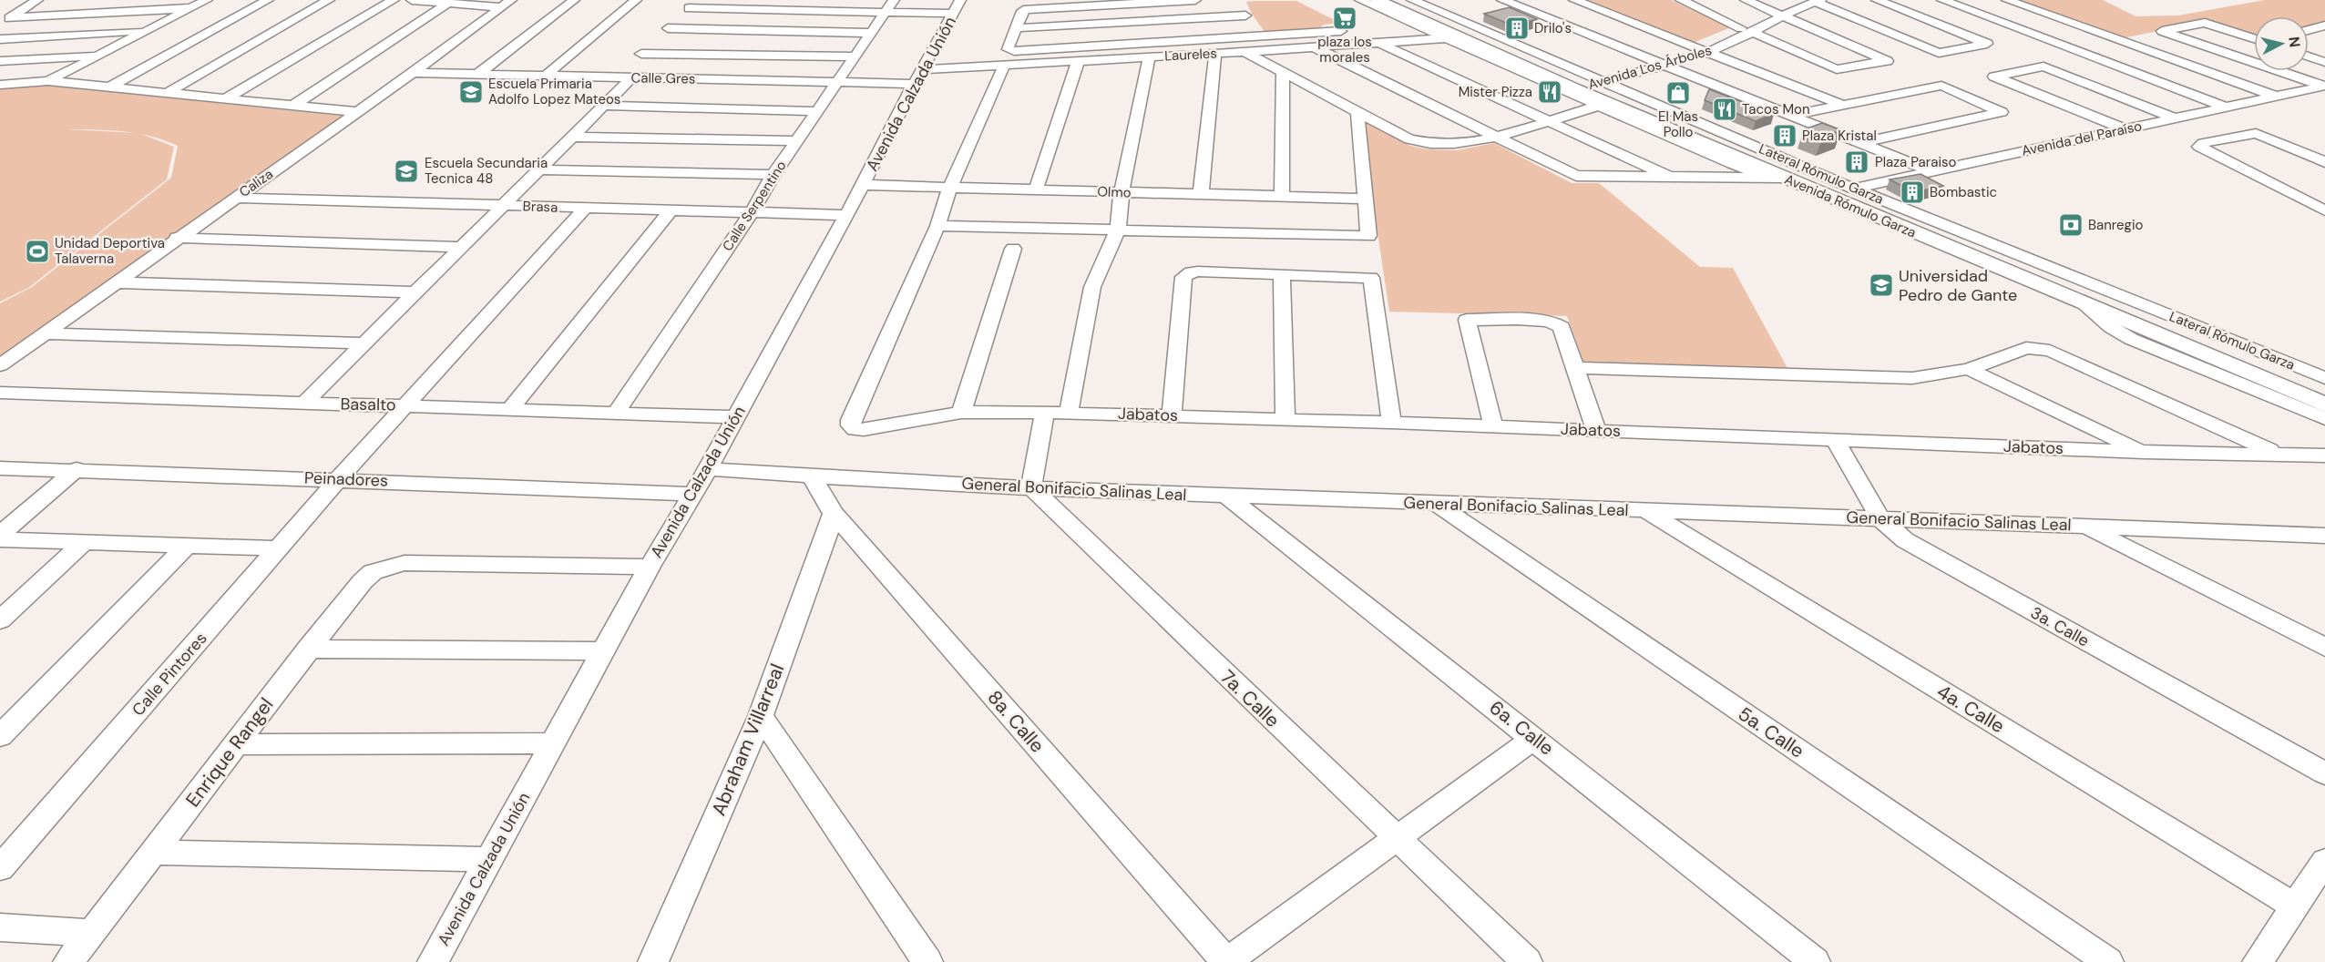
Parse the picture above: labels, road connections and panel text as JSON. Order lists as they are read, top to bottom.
{
  "streets": {
    "main road": ["Avenida Rómulo Garza"],
    "street": [
      "Laureles",
      "Avenida Los Árboles",
      "Calle Gres",
      "Avenida Calzada Unión",
      "Avenida del Paraíso",
      "Lateral Rómulo Garza",
      "Caliza",
      "Olmo",
      "Calle Serpentino",
      "Brasa",
      "Basalto",
      "Jabatos",
      "Peinadores",
      "General Bonifacio Salinas Leal",
      "3a. Calle",
      "Calle Pintores",
      "7a. Calle",
      "4a. Calle",
      "8a. Calle",
      "6a. Calle",
      "5a. Calle",
      "Abraham Villarreal",
      "Enrique Rangel"
    ]
  },
  "crossings": [
    ["Laureles", "Calle Gres"],
    ["Laureles", "Avenida Calzada Unión"],
    ["Laureles", "Avenida Rómulo Garza"],
    ["Avenida Los Árboles", "Lateral Rómulo Garza"],
    ["Avenida Los Árboles", "Avenida Rómulo Garza"],
    ["Calle Gres", "Avenida Calzada Unión"],
    ["Calle Gres", "Caliza"],
    ["Calle Gres", "Calle Serpentino"],
    ["Avenida Calzada Unión", "Olmo"],
    ["Avenida Calzada Unión", "Brasa"],
    ["Avenida Calzada Unión", "Basalto"],
    ["Avenida Calzada Unión", "Peinadores"],
    ["Avenida Calzada Unión", "General Bonifacio Salinas Leal"],
    ["Avenida Calzada Unión", "Enrique Rangel"],
    ["Avenida del Paraíso", "Lateral Rómulo Garza"],
    ["Avenida del Paraíso", "Avenida Rómulo Garza"],
    ["Lateral Rómulo Garza", "Avenida Rómulo Garza"],
    ["Caliza", "Brasa"],
    ["Calle Serpentino", "Brasa"],
    ["Calle Serpentino", "Basalto"],
    ["Brasa", "Calle Pintores"],
    ["Basalto", "Calle Pintores"],
    ["Jabatos", "3a. Calle"],
    ["Peinadores", "Calle Pintores"],
    ["General Bonifacio Salinas Leal", "3a. Calle"],
    ["General Bonifacio Salinas Leal", "7a. Calle"],
    ["General Bonifacio Salinas Leal", "4a. Calle"],
    ["General Bonifacio Salinas Leal", "8a. Calle"],
    ["General Bonifacio Salinas Leal", "6a. Calle"],
    ["General Bonifacio Salinas Leal", "5a. Calle"],
    ["8a. Calle", "Abraham Villarreal"]
  ],
  "places": {
    "supermarket": ["plaza los morales"],
    "building": [
      "Drilo's",
      "Plaza Kristal",
      "Plaza Paraiso",
      "Bombastic"
    ],
    "school or university": ["Escuela Primaria Adolfo Lopez Mateos", "Escuela Secundaria Tecnica 48", "Universidad Pedro de Gante"],
    "restaurant": ["Mister Pizza", "Tacos Mon"],
    "shop": ["El Mas Pollo"],
    "bank": ["Banregio"],
    "sports": ["Unidad Deportiva Talaverna"]
  },
  "north": "right"
}
